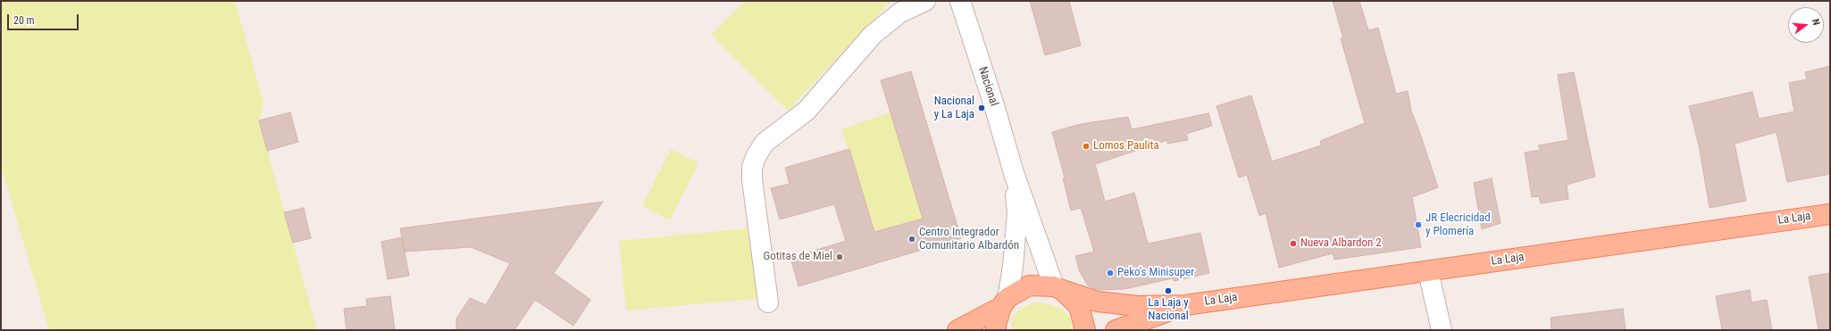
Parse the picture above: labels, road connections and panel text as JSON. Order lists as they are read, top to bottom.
{
  "streets": {
    "main road": ["La Laja"],
    "street": ["Nacional"]
  },
  "crossings": [
    ["Nacional", "La Laja"]
  ],
  "places": [
    "Nacional y La Laja",
    "Lomos Paulita",
    "JR Elecricidad y Plomería",
    "Centro Integrador Comunitario Albardón",
    "Nueva Albardon 2",
    "Gotitas de Miel",
    "Peko's Minisuper",
    "La Laja y Nacional"
  ],
  "scale_bar": "20 m",
  "north": "right"
}
